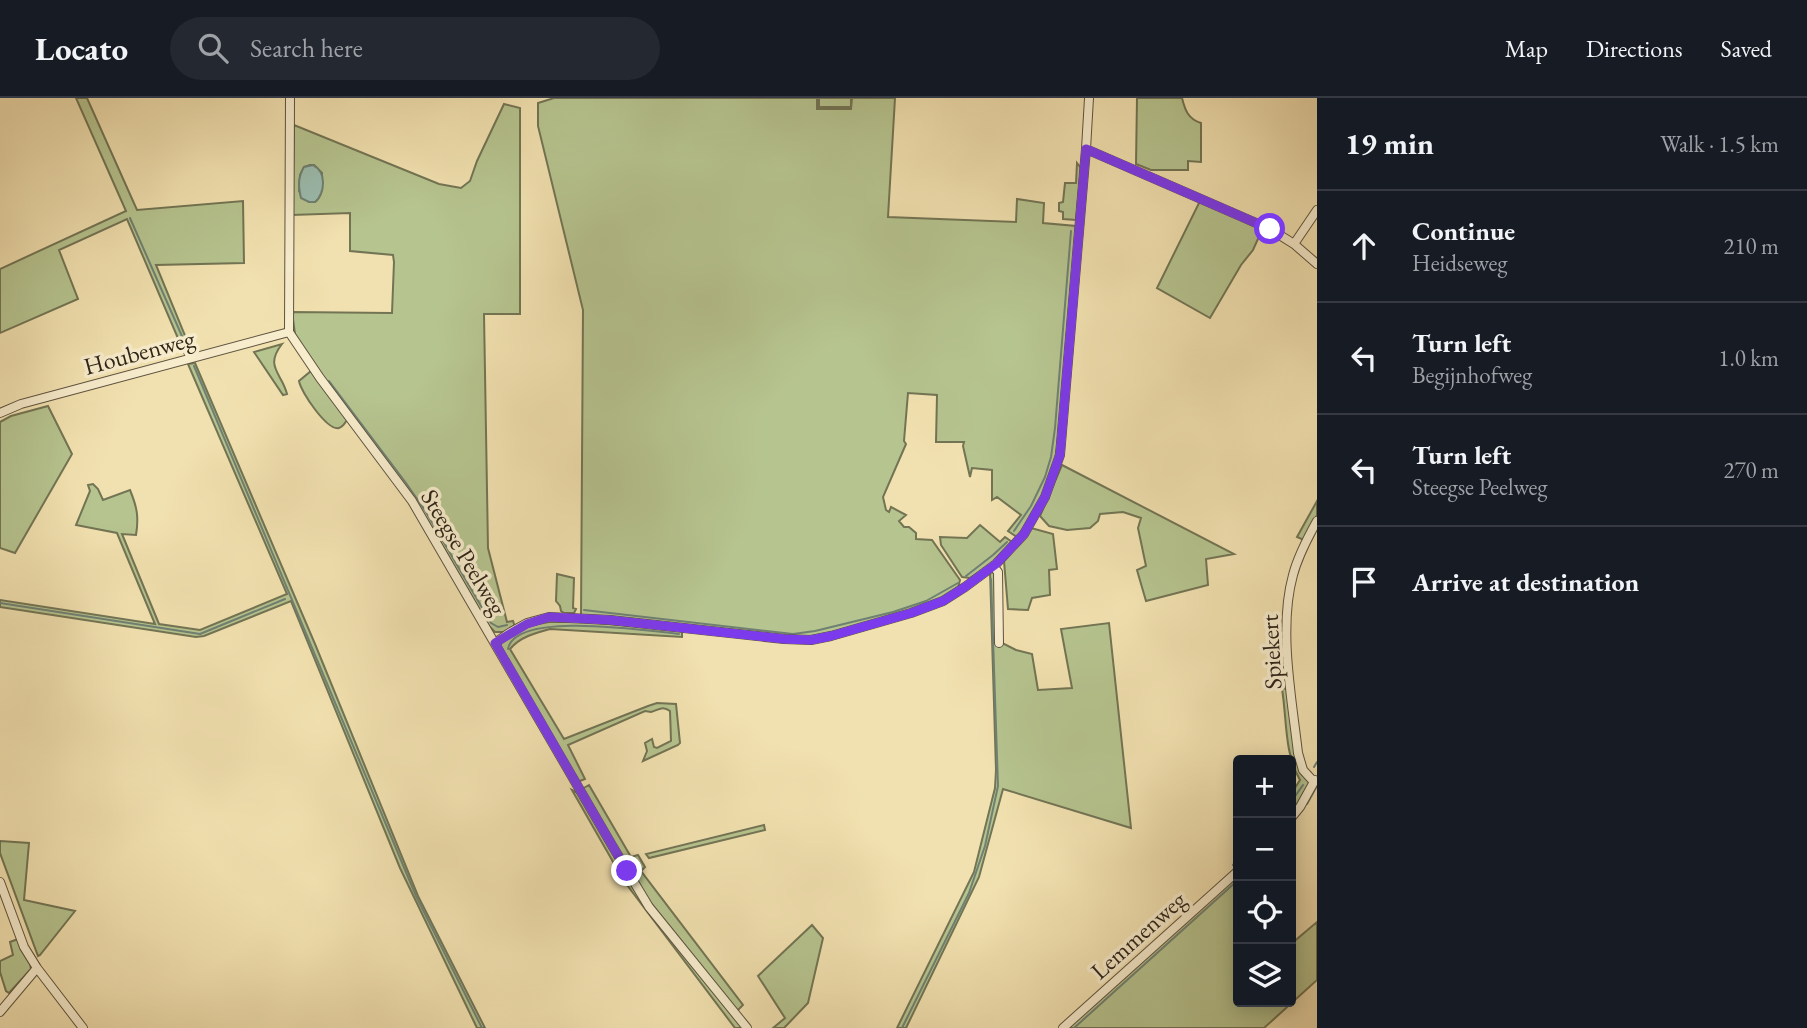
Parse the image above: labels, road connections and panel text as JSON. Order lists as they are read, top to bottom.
{
  "streets": {
    "street": [
      "Houbenweg",
      "Steegse Peelweg",
      "Spiekert",
      "Lemmenweg"
    ]
  },
  "crossings": [
    ["Houbenweg", "Steegse Peelweg"]
  ],
  "page": {
    "header": "Locato",
    "search": "Search here",
    "nav": ["Map", "Directions", "Saved"],
    "heading": ["19 min", "Walk · 1.5 km"],
    "list": [
      ["Continue", "Heidseweg", "210 m"],
      ["Turn left", "Begijnhofweg", "1.0 km"],
      ["Turn left", "Steegse Peelweg", "270 m"],
      "Arrive at destination"
    ],
    "map_buttons": ["+", "−"]
  }
}
